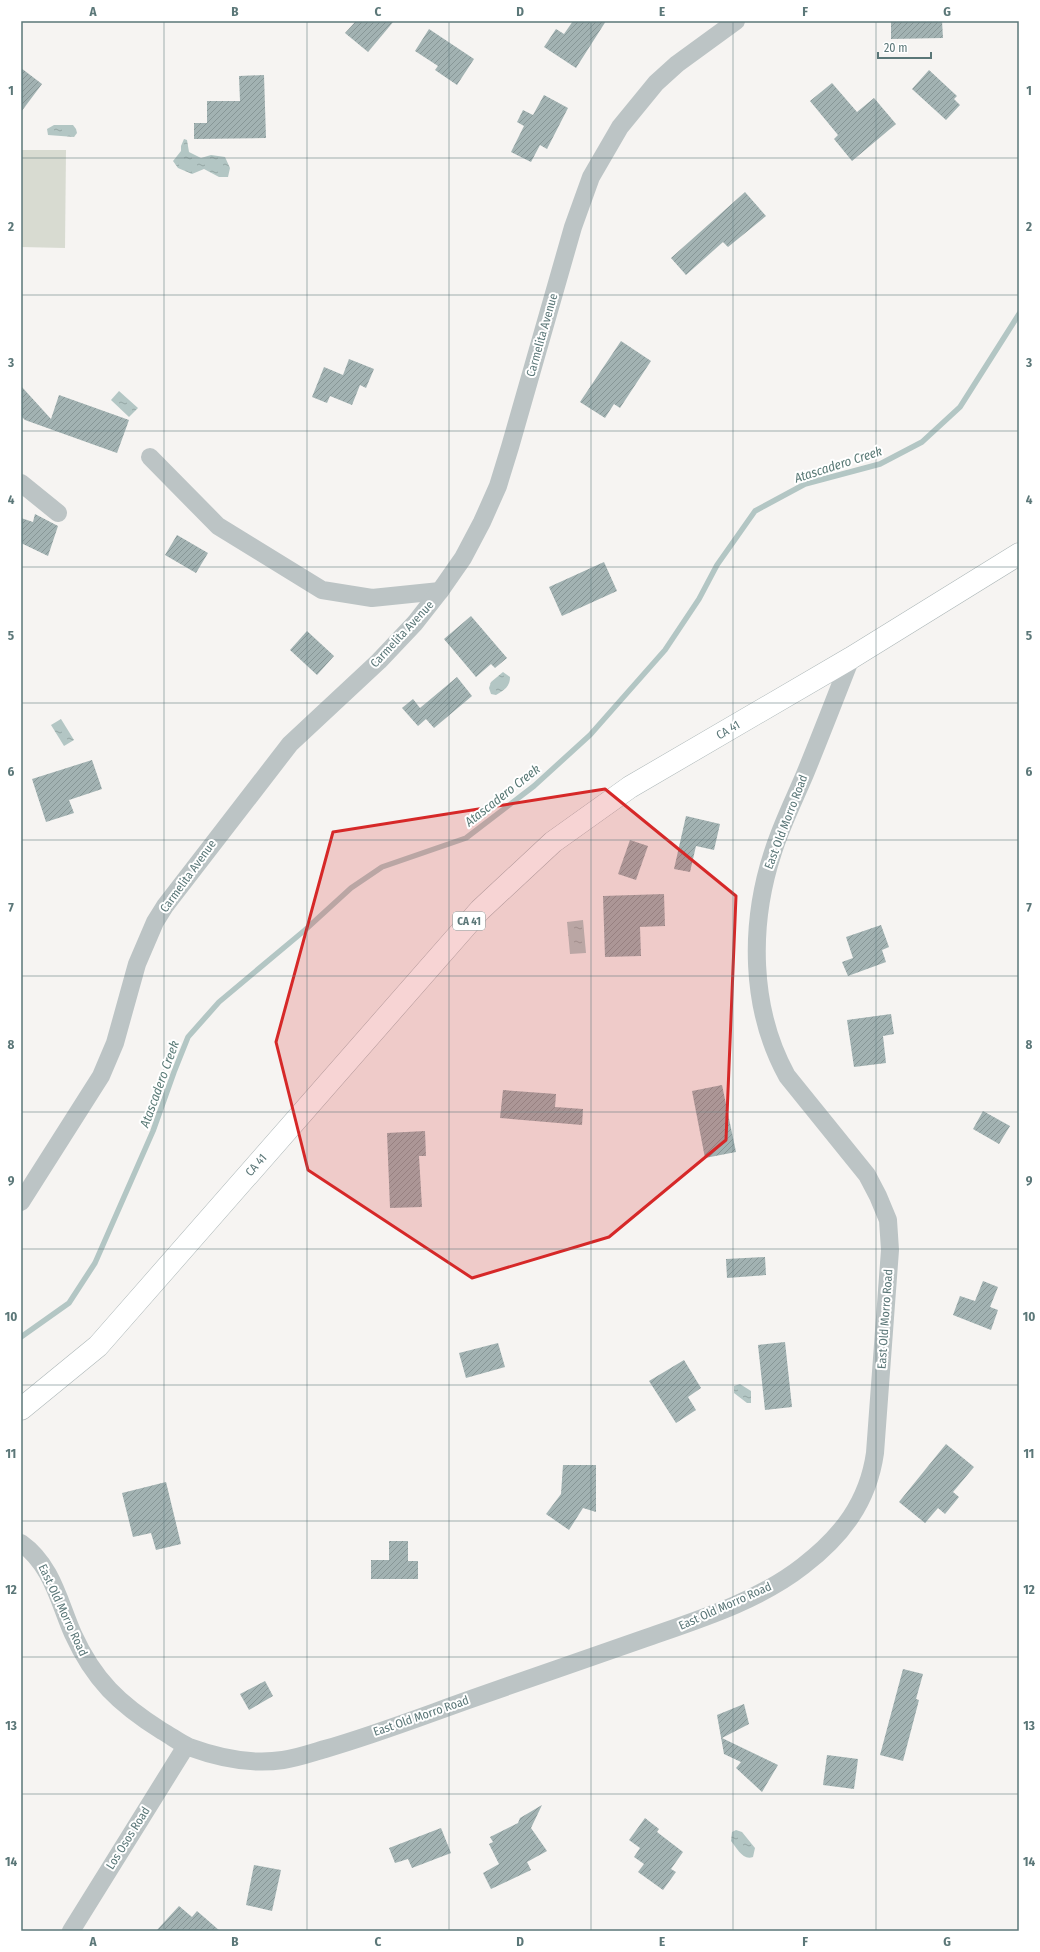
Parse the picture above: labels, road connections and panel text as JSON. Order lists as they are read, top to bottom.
{
  "streets": {
    "main road": ["CA 41"],
    "street": ["Carmelita Avenue", "East Old Morro Road", "Los Osos Road"]
  },
  "crossings": [
    ["CA 41", "East Old Morro Road"],
    ["East Old Morro Road", "Los Osos Road"]
  ],
  "water": ["Atascadero Creek"],
  "scale_bar": "20 m",
  "grid": {
    "columns": [
      "A",
      "B",
      "C",
      "D",
      "E",
      "F",
      "G"
    ],
    "rows": [
      "1",
      "2",
      "3",
      "4",
      "5",
      "6",
      "7",
      "8",
      "9",
      "10",
      "11",
      "12",
      "13",
      "14"
    ]
  }
}
